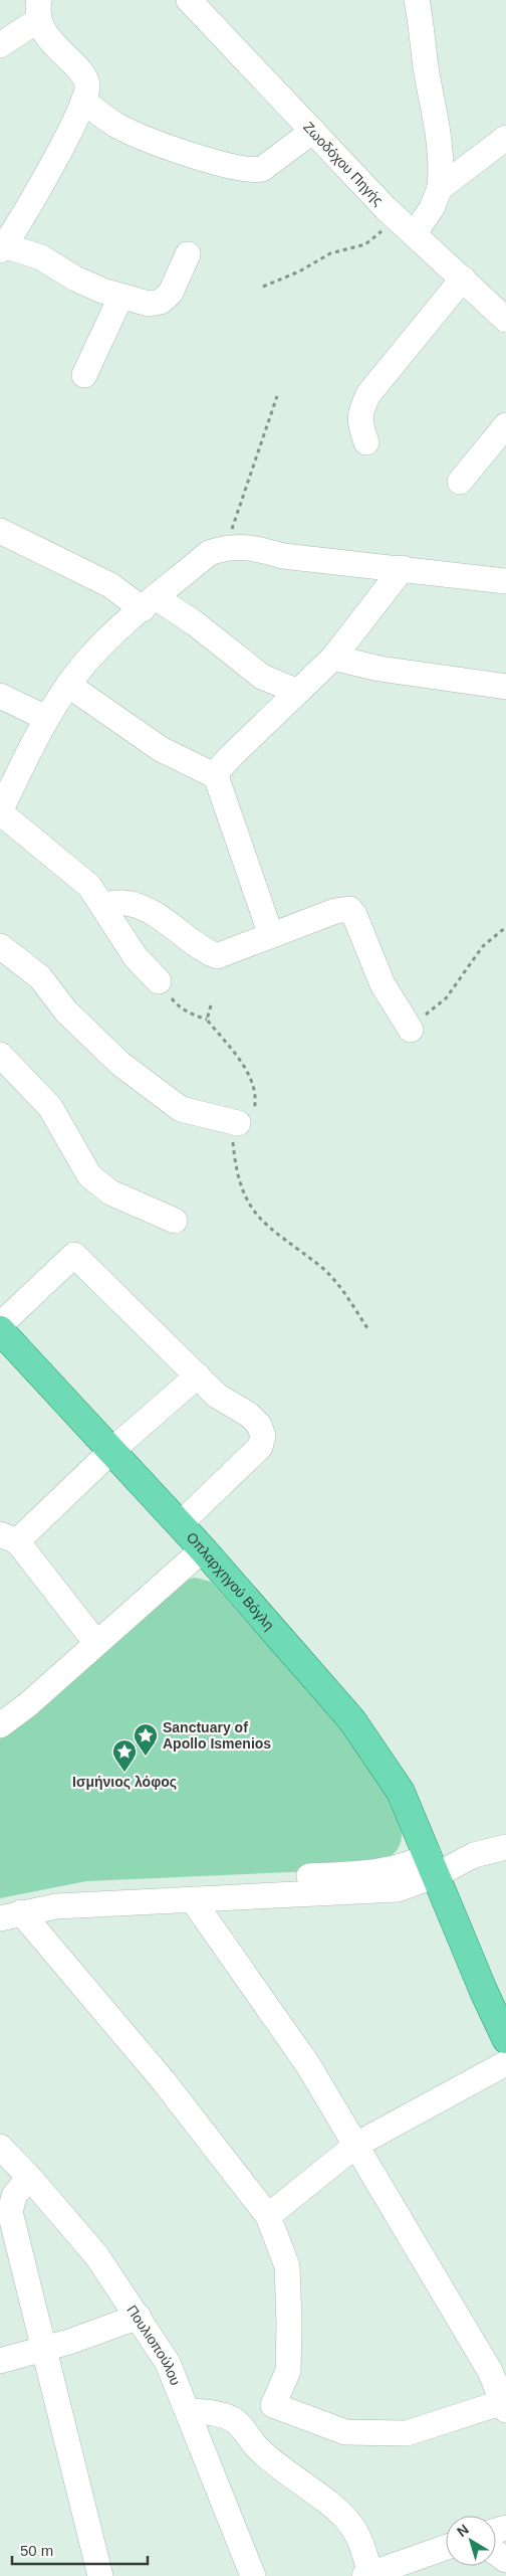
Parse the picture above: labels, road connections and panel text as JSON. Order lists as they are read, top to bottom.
{
  "streets": {
    "main road": ["Οπλαρχηγού Βόγλη"],
    "street": ["Ζωοδόχου Πηγής", "Πουλιοπούλου"]
  },
  "places": {
    "place": ["Sanctuary of Apollo Ismenios", "Ισμήνιος λόφος"]
  },
  "scale_bar": "50 m",
  "north": "top left"
}
